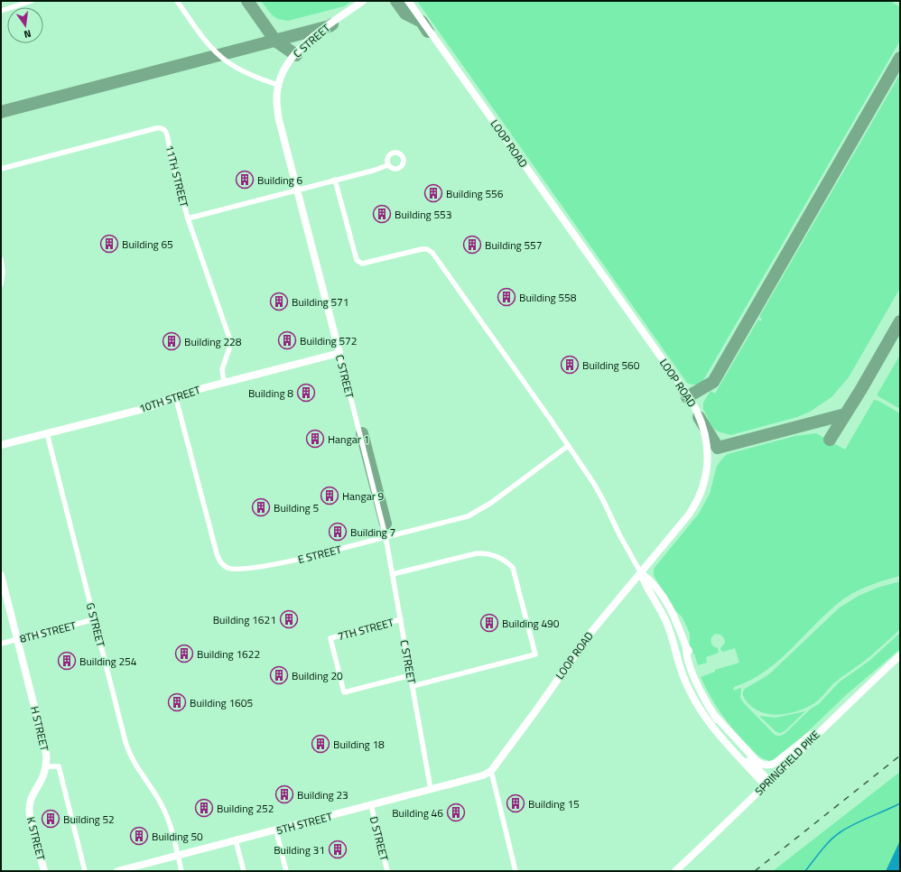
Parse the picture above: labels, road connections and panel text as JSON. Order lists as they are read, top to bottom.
{
  "streets": {
    "street": [
      "C STREET",
      "LOOP ROAD",
      "11TH STREET",
      "10TH STREET",
      "E STREET",
      "G STREET",
      "7TH STREET",
      "8TH STREET",
      "H STREET",
      "SPRINGFIELD PIKE",
      "5TH STREET",
      "K STREET",
      "D STREET"
    ]
  },
  "crossings": [
    ["C STREET", "10TH STREET"],
    ["C STREET", "E STREET"],
    ["C STREET", "7TH STREET"],
    ["C STREET", "5TH STREET"],
    ["LOOP ROAD", "5TH STREET"],
    ["11TH STREET", "10TH STREET"],
    ["10TH STREET", "E STREET"],
    ["10TH STREET", "G STREET"],
    ["G STREET", "8TH STREET"],
    ["G STREET", "5TH STREET"],
    ["8TH STREET", "H STREET"],
    ["H STREET", "K STREET"],
    ["5TH STREET", "D STREET"]
  ],
  "places": {
    "building": [
      "Building 6",
      "Building 556",
      "Building 553",
      "Building 65",
      "Building 557",
      "Building 558",
      "Building 571",
      "Building 572",
      "Building 228",
      "Building 560",
      "Building 8",
      "Hangar 1",
      "Hangar 9",
      "Building 5",
      "Building 7",
      "Building 1621",
      "Building 490",
      "Building 1622",
      "Building 254",
      "Building 20",
      "Building 1605",
      "Building 18",
      "Building 23",
      "Building 15",
      "Building 252",
      "Building 46",
      "Building 52",
      "Building 50",
      "Building 31"
    ]
  },
  "north": "bottom"
}
